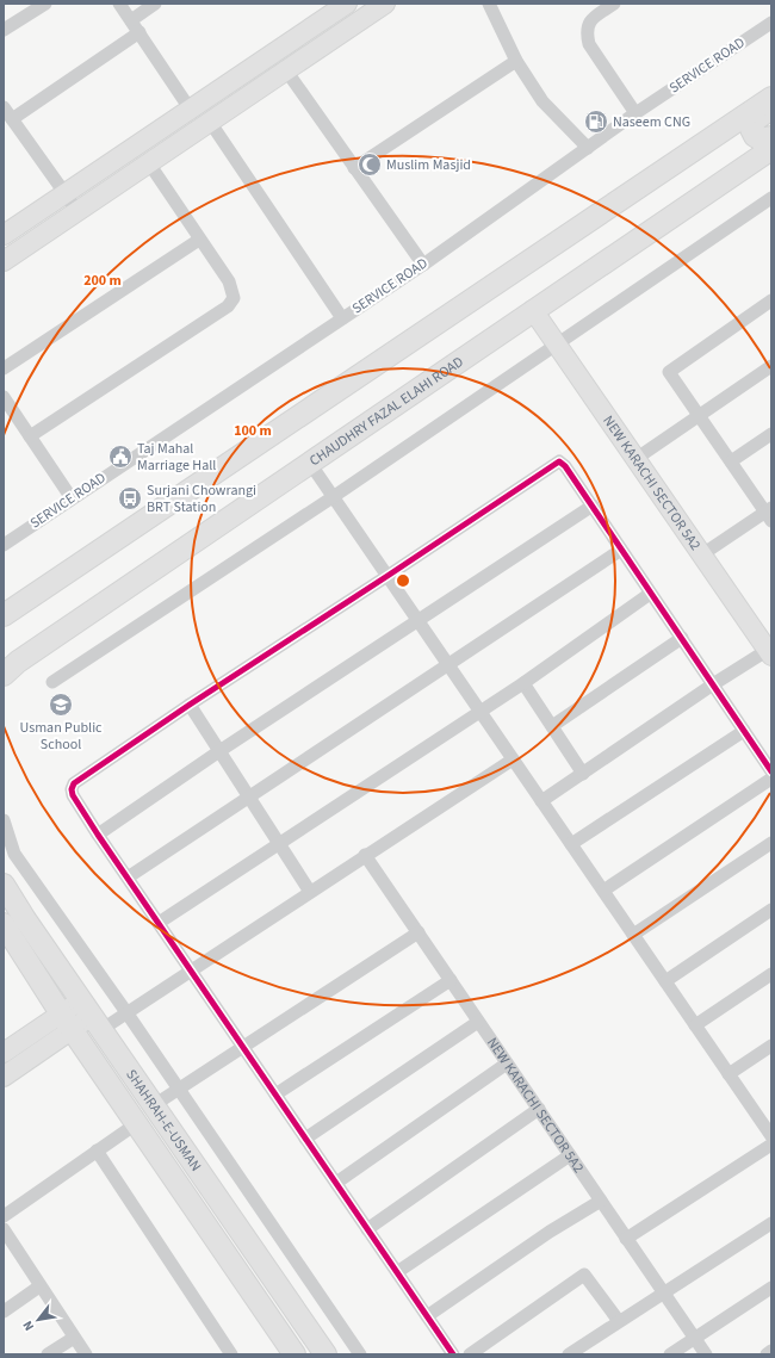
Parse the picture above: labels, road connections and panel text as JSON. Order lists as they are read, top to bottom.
{
  "streets": {
    "main road": ["CHAUDHRY FAZAL ELAHI ROAD", "SHAHRAH-E-USMAN"],
    "street": ["SERVICE ROAD", "NEW KARACHI SECTOR 5A2"]
  },
  "crossings": [
    ["CHAUDHRY FAZAL ELAHI ROAD", "NEW KARACHI SECTOR 5A2"]
  ],
  "places": {
    "fuel station": ["Naseem CNG"],
    "mosque": ["Muslim Masjid"],
    "public building": ["Taj Mahal Marriage Hall"],
    "bus stop": ["Surjani Chowrangi BRT Station"],
    "school or university": ["Usman Public School"]
  },
  "north": "bottom left",
  "rings": ["200 m", "100 m"]
}
